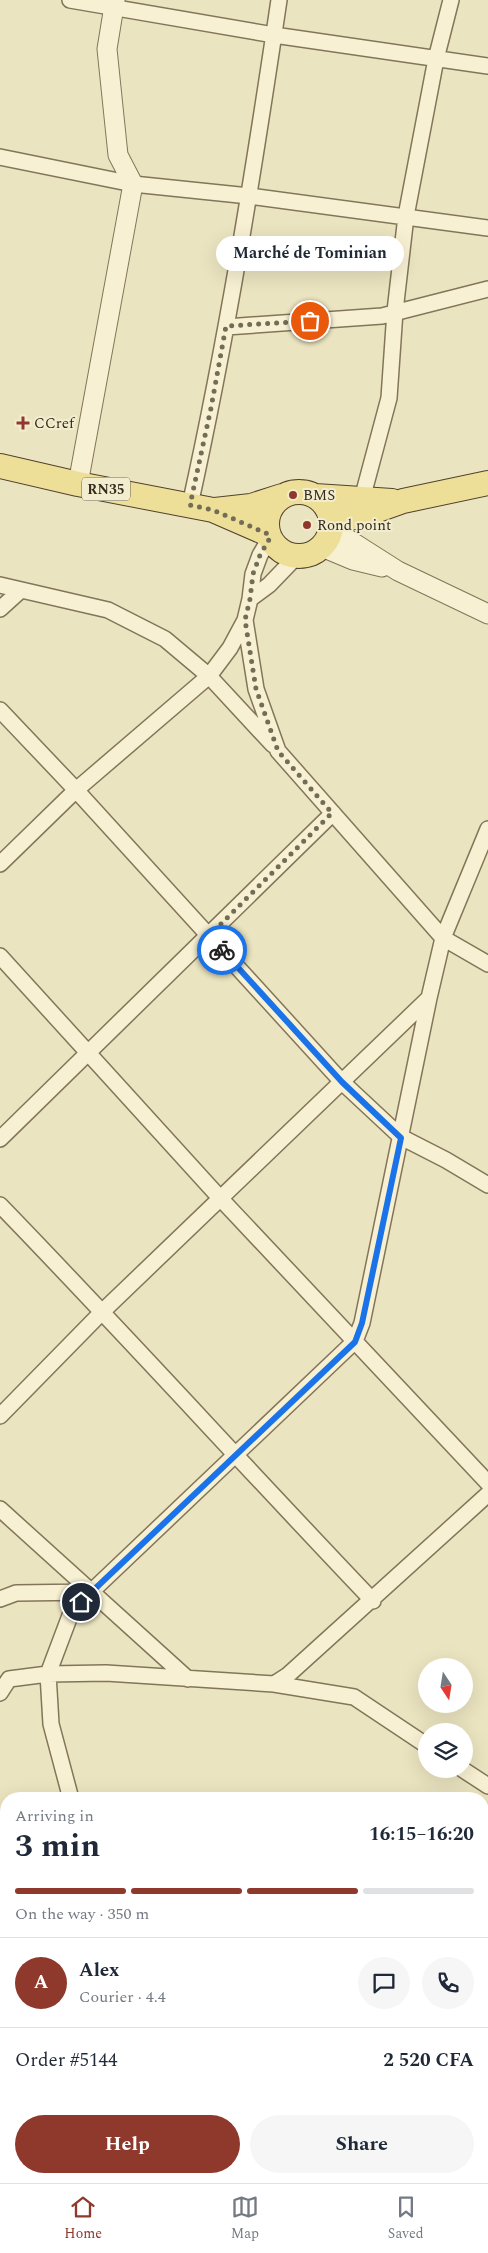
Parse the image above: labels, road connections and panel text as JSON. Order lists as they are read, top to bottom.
{
  "streets": {
    "main road": ["RN35"]
  },
  "places": {
    "other": ["Marché de Tominian", "BMS", "Rond point"],
    "health": ["CCref"]
  },
  "north": "bottom",
  "page": {
    "bubble": "Marché de Tominian",
    "heading": ["3 min", "Arriving in", "16:15–16:20"],
    "panel": [
      "Alex",
      "Courier · 4.4",
      "Order #5144",
      "2 520 CFA"
    ],
    "bar": "On the way · 350 m",
    "round": "A",
    "buttons": ["Help", "Share"],
    "tabs": ["Home", "Map", "Saved"]
  }
}
